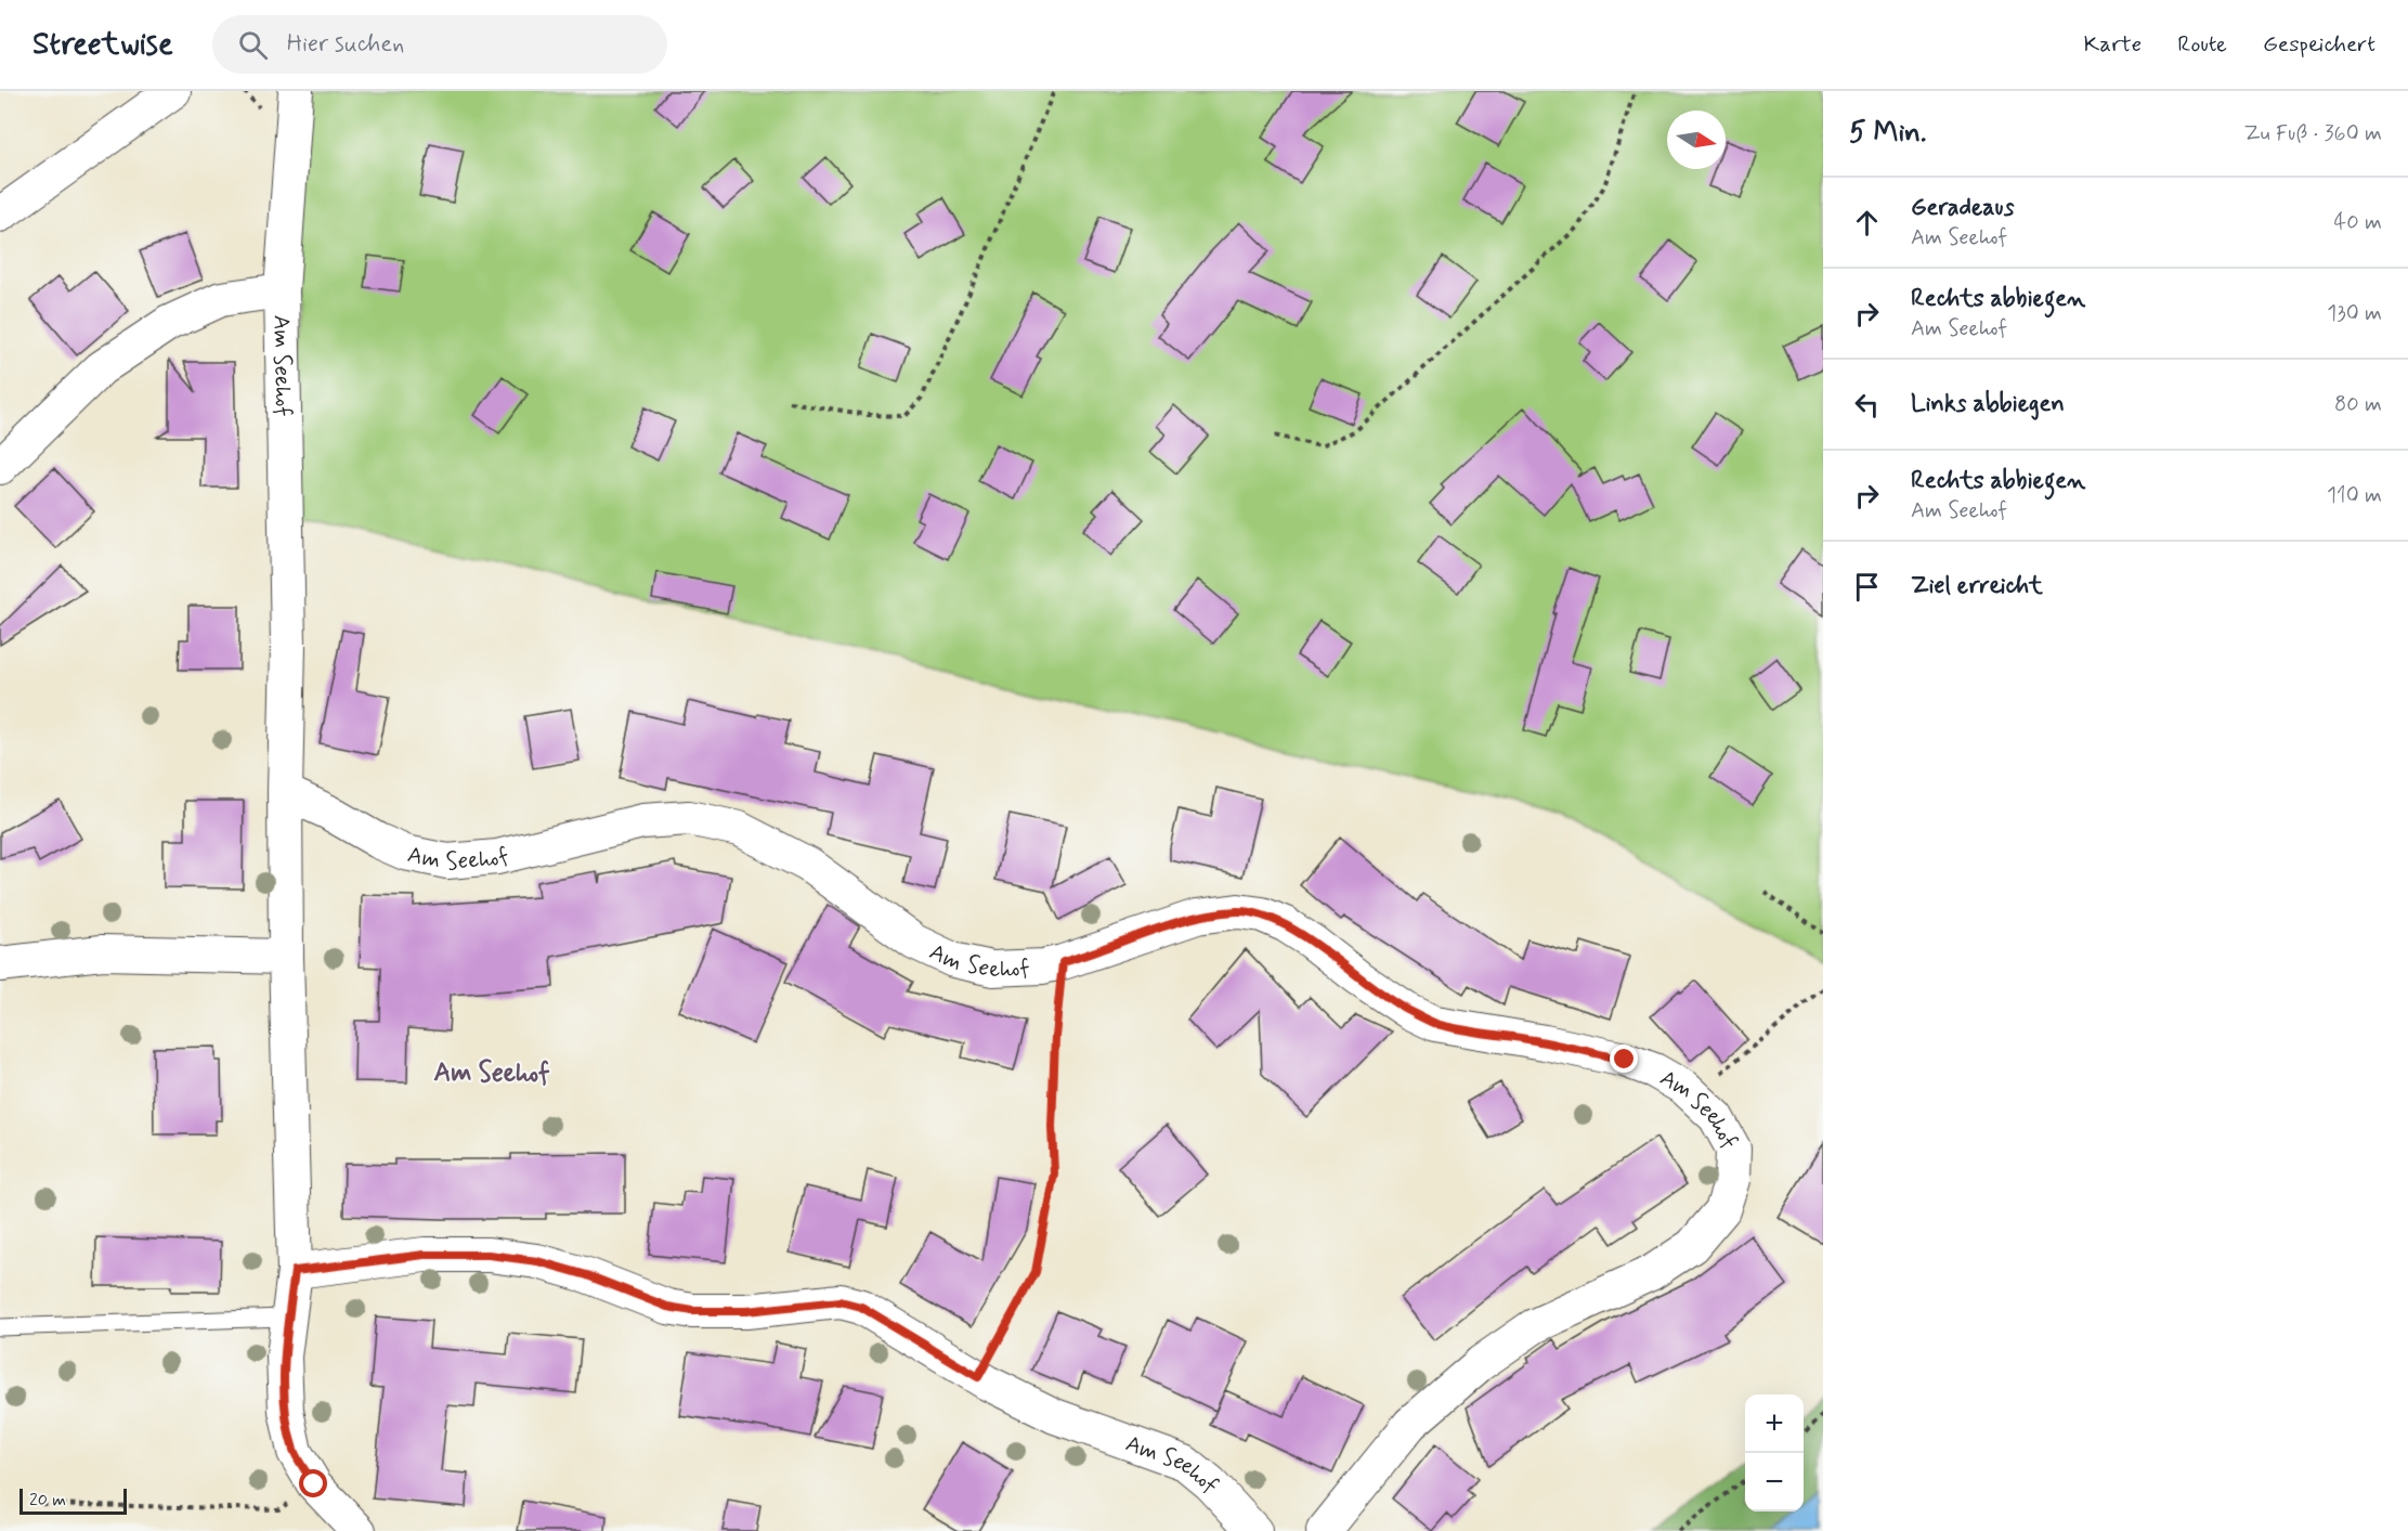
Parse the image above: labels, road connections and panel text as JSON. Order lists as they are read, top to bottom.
{
  "streets": {
    "street": ["Am Seehof"]
  },
  "districts": ["Am Seehof"],
  "scale_bar": "20 m",
  "north": "right",
  "page": {
    "header": "Streetwise",
    "search": "Hier suchen",
    "nav": ["Karte", "Route", "Gespeichert"],
    "heading": ["5 Min.", "Zu Fuß · 360 m"],
    "list": [
      ["Geradeaus", "Am Seehof", "40 m"],
      ["Rechts abbiegen", "Am Seehof", "130 m"],
      ["Links abbiegen", "80 m"],
      ["Rechts abbiegen", "Am Seehof", "110 m"],
      "Ziel erreicht"
    ],
    "map_buttons": ["+", "−"],
    "scale": "20 m"
  }
}
